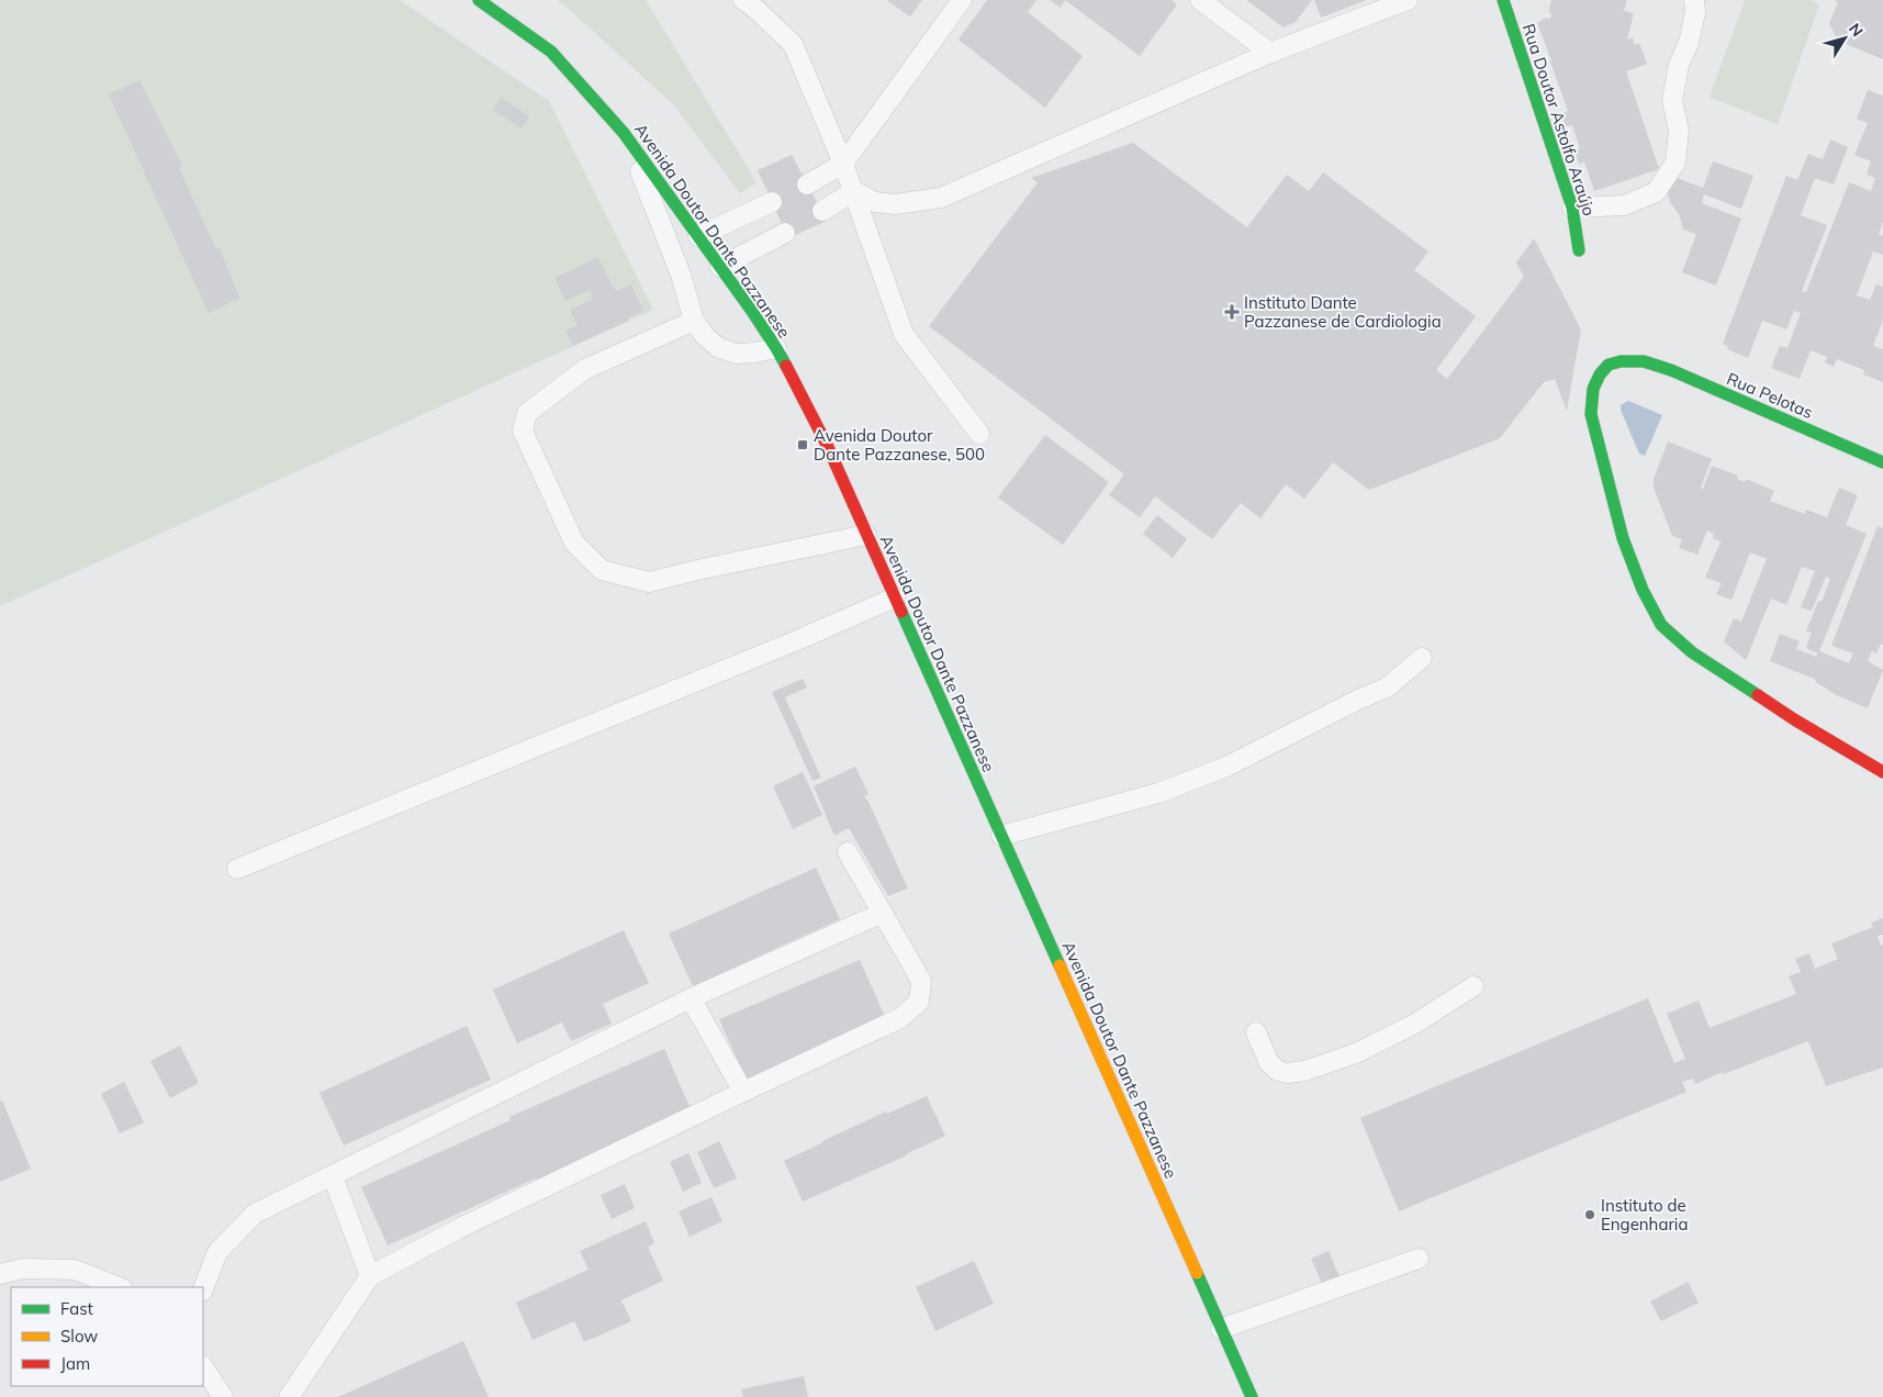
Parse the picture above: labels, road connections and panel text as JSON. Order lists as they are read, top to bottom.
{
  "streets": {
    "street": ["Rua Doutor Astolfo Araújo", "Avenida Doutor Dante Pazzanese", "Rua Pelotas"]
  },
  "places": {
    "health": ["Instituto Dante Pazzanese de Cardiologia"],
    "transit": ["Avenida Doutor Dante Pazzanese, 500"],
    "other": ["Instituto de Engenharia"]
  },
  "legend": ["Fast", "Slow", "Jam"],
  "north": "top right"
}
